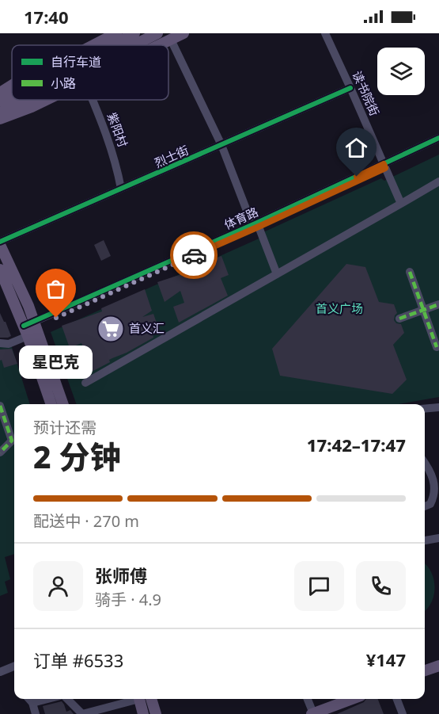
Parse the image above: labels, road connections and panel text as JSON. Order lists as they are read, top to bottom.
{
  "streets": {
    "street": [
      "读书院街",
      "紫阳村",
      "烈士街",
      "体育路"
    ]
  },
  "crossings": [
    ["读书院街", "烈士街"],
    ["读书院街", "体育路"],
    ["紫阳村", "烈士街"]
  ],
  "parks": ["首义广场"],
  "places": {
    "other": ["星巴克"],
    "supermarket": ["首义汇"]
  },
  "legend": ["自行车道", "小路"],
  "page": {
    "status": "17:40",
    "bubble": "星巴克",
    "heading": ["2 分钟", "预计还需", "17:42–17:47"],
    "panel": [
      "张师傅",
      "骑手 · 4.9",
      "订单 #6533",
      "¥147"
    ],
    "bar": "配送中 · 270 m"
  }
}
